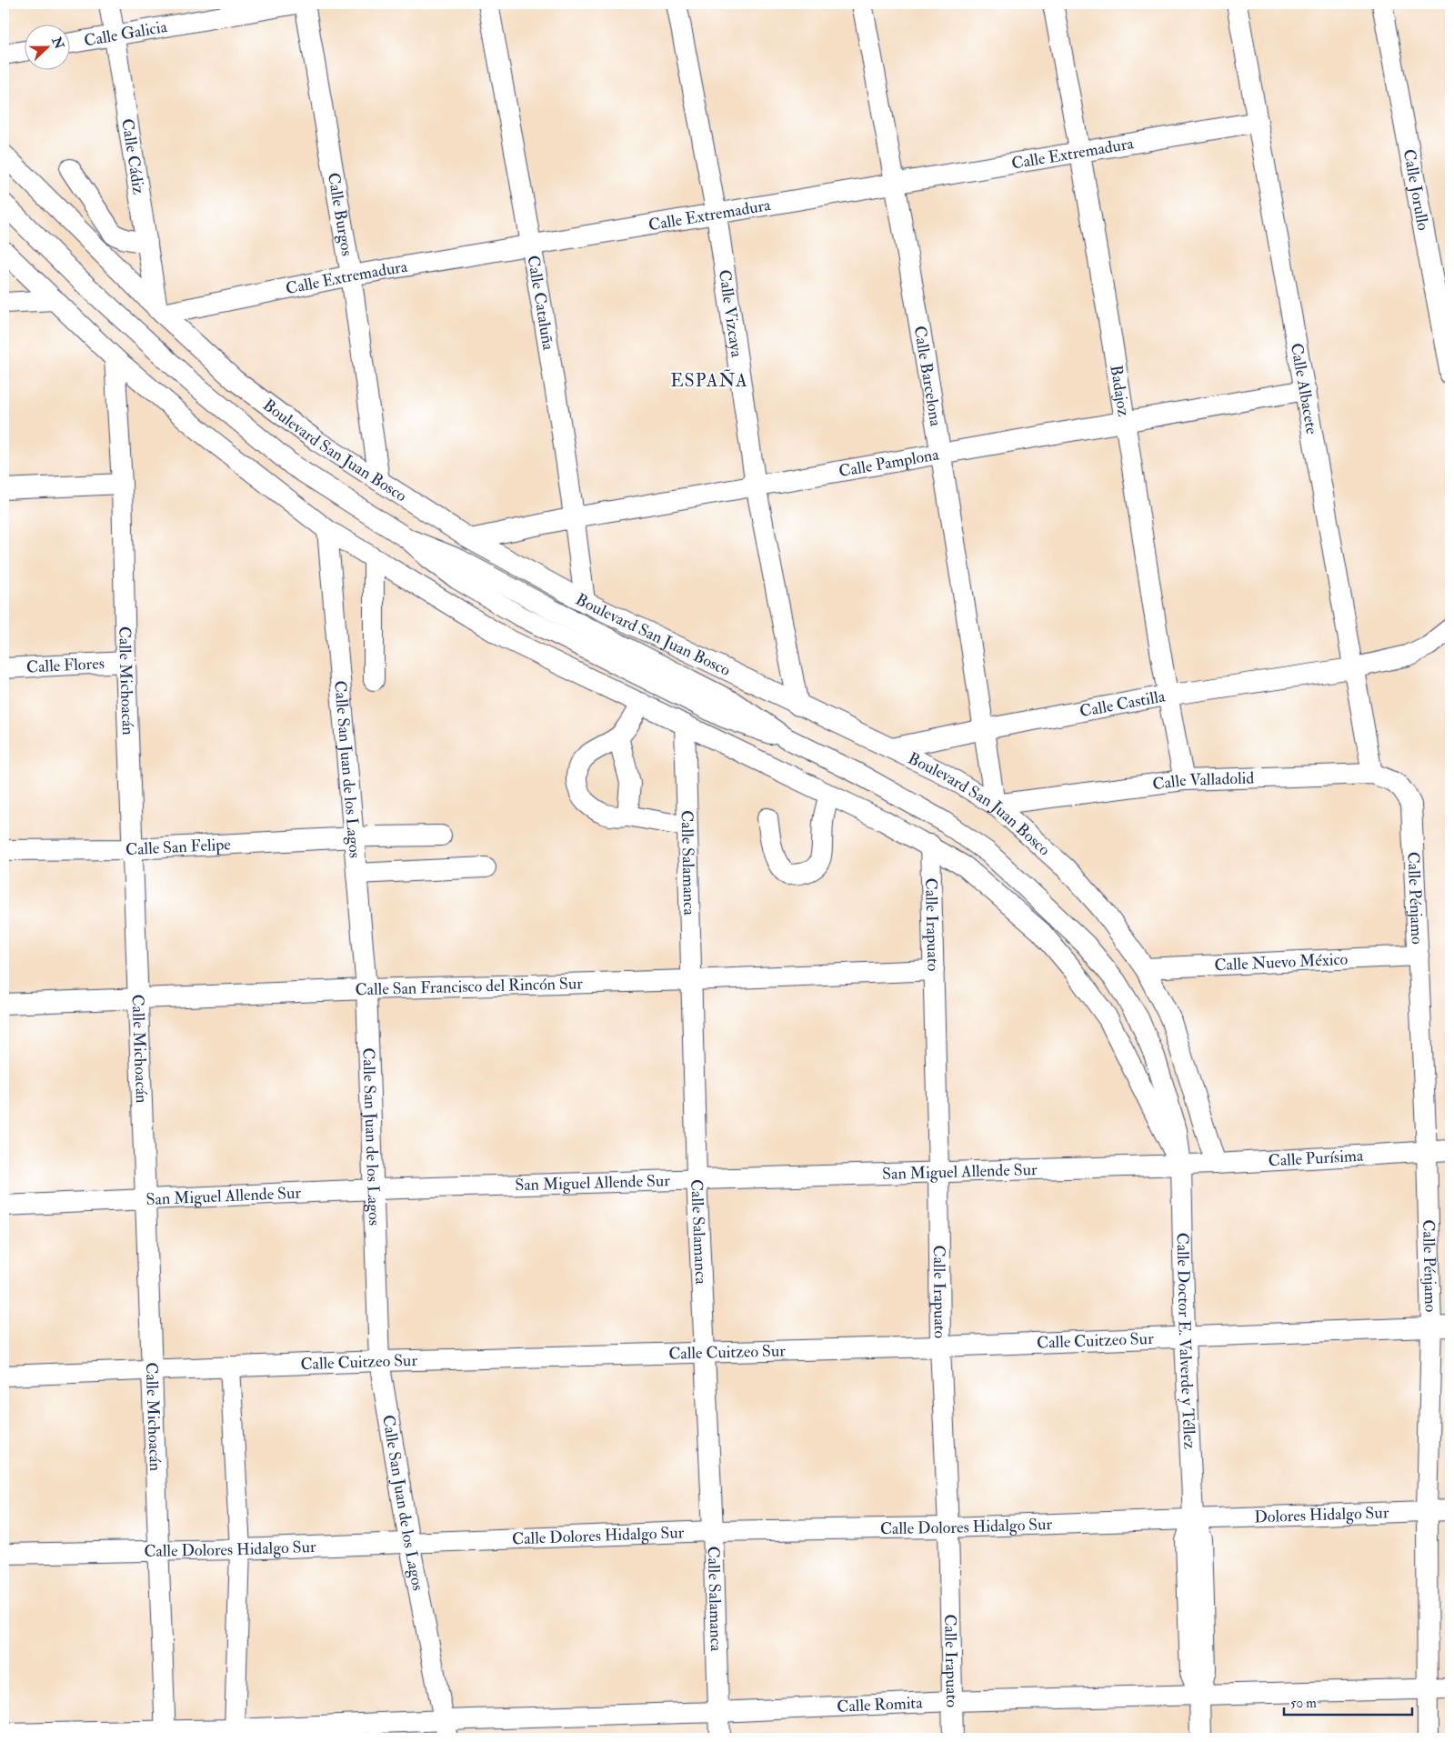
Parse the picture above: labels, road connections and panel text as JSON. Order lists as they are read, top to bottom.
{
  "streets": {
    "street": [
      "Calle Galicia",
      "Calle Extremadura",
      "Calle Cádiz",
      "Calle Jorullo",
      "Calle Burgos",
      "Calle Cataluña",
      "Calle Vizcaya",
      "Calle Barcelona",
      "Calle Albacete",
      "Badajoz",
      "Boulevard San Juan Bosco",
      "Calle Pamplona",
      "Calle Flores",
      "Calle Michoacán",
      "Calle Castilla",
      "Calle San Juan de los Lagos",
      "Calle Valladolid",
      "Calle San Felipe",
      "Calle Salamanca",
      "Calle Pénjamo",
      "Calle Irapuato",
      "Calle Nuevo México",
      "Calle San Francisco del Rincón Sur",
      "Calle Purísima",
      "San Miguel Allende Sur",
      "Calle Cuitzeo Sur",
      "Calle Doctor E. Valverde y Téllez",
      "Dolores Hidalgo Sur",
      "Calle Dolores Hidalgo Sur",
      "Calle Romita"
    ]
  },
  "crossings": [
    ["Calle Galicia", "Calle Cádiz"],
    ["Calle Extremadura", "Calle Cádiz"],
    ["Calle Extremadura", "Calle Burgos"],
    ["Calle Extremadura", "Calle Cataluña"],
    ["Calle Extremadura", "Calle Vizcaya"],
    ["Calle Extremadura", "Calle Barcelona"],
    ["Calle Extremadura", "Calle Albacete"],
    ["Calle Extremadura", "Badajoz"],
    ["Calle Extremadura", "Boulevard San Juan Bosco"],
    ["Calle Cádiz", "Boulevard San Juan Bosco"],
    ["Calle Burgos", "Boulevard San Juan Bosco"],
    ["Calle Cataluña", "Boulevard San Juan Bosco"],
    ["Calle Cataluña", "Calle Pamplona"],
    ["Calle Vizcaya", "Boulevard San Juan Bosco"],
    ["Calle Vizcaya", "Calle Pamplona"],
    ["Calle Barcelona", "Boulevard San Juan Bosco"],
    ["Calle Barcelona", "Calle Pamplona"],
    ["Calle Barcelona", "Calle Castilla"],
    ["Calle Barcelona", "Calle Valladolid"],
    ["Calle Albacete", "Calle Pamplona"],
    ["Calle Albacete", "Calle Castilla"],
    ["Calle Albacete", "Calle Valladolid"],
    ["Badajoz", "Calle Pamplona"],
    ["Badajoz", "Calle Castilla"],
    ["Badajoz", "Calle Valladolid"],
    ["Boulevard San Juan Bosco", "Calle Pamplona"],
    ["Boulevard San Juan Bosco", "Calle Castilla"],
    ["Boulevard San Juan Bosco", "Calle Valladolid"],
    ["Boulevard San Juan Bosco", "Calle Nuevo México"],
    ["Boulevard San Juan Bosco", "Calle Purísima"],
    ["Calle Flores", "Calle Michoacán"],
    ["Calle Michoacán", "Calle San Felipe"],
    ["Calle Michoacán", "Calle San Francisco del Rincón Sur"],
    ["Calle Michoacán", "San Miguel Allende Sur"],
    ["Calle Michoacán", "Calle Cuitzeo Sur"],
    ["Calle Michoacán", "Calle Dolores Hidalgo Sur"],
    ["Calle Michoacán", "Calle Romita"],
    ["Calle San Juan de los Lagos", "Calle San Felipe"],
    ["Calle San Juan de los Lagos", "Calle San Francisco del Rincón Sur"],
    ["Calle San Juan de los Lagos", "San Miguel Allende Sur"],
    ["Calle San Juan de los Lagos", "Calle Cuitzeo Sur"],
    ["Calle San Juan de los Lagos", "Calle Dolores Hidalgo Sur"],
    ["Calle San Juan de los Lagos", "Calle Romita"],
    ["Calle Valladolid", "Calle Pénjamo"],
    ["Calle Salamanca", "Calle San Francisco del Rincón Sur"],
    ["Calle Salamanca", "San Miguel Allende Sur"],
    ["Calle Salamanca", "Calle Cuitzeo Sur"],
    ["Calle Salamanca", "Calle Dolores Hidalgo Sur"],
    ["Calle Salamanca", "Calle Romita"],
    ["Calle Pénjamo", "Calle Nuevo México"],
    ["Calle Pénjamo", "Calle Purísima"],
    ["Calle Pénjamo", "Calle Cuitzeo Sur"],
    ["Calle Pénjamo", "Dolores Hidalgo Sur"],
    ["Calle Pénjamo", "Calle Romita"],
    ["Calle Irapuato", "Calle San Francisco del Rincón Sur"],
    ["Calle Irapuato", "San Miguel Allende Sur"],
    ["Calle Irapuato", "Calle Cuitzeo Sur"],
    ["Calle Irapuato", "Calle Dolores Hidalgo Sur"],
    ["Calle Irapuato", "Calle Romita"],
    ["Calle Purísima", "San Miguel Allende Sur"],
    ["Calle Purísima", "Calle Doctor E. Valverde y Téllez"],
    ["San Miguel Allende Sur", "Calle Doctor E. Valverde y Téllez"],
    ["Calle Cuitzeo Sur", "Calle Doctor E. Valverde y Téllez"],
    ["Calle Doctor E. Valverde y Téllez", "Dolores Hidalgo Sur"],
    ["Calle Doctor E. Valverde y Téllez", "Calle Dolores Hidalgo Sur"],
    ["Calle Doctor E. Valverde y Téllez", "Calle Romita"],
    ["Dolores Hidalgo Sur", "Calle Dolores Hidalgo Sur"]
  ],
  "districts": ["ESPAÑA"],
  "scale_bar": "50 m",
  "north": "right"
}
